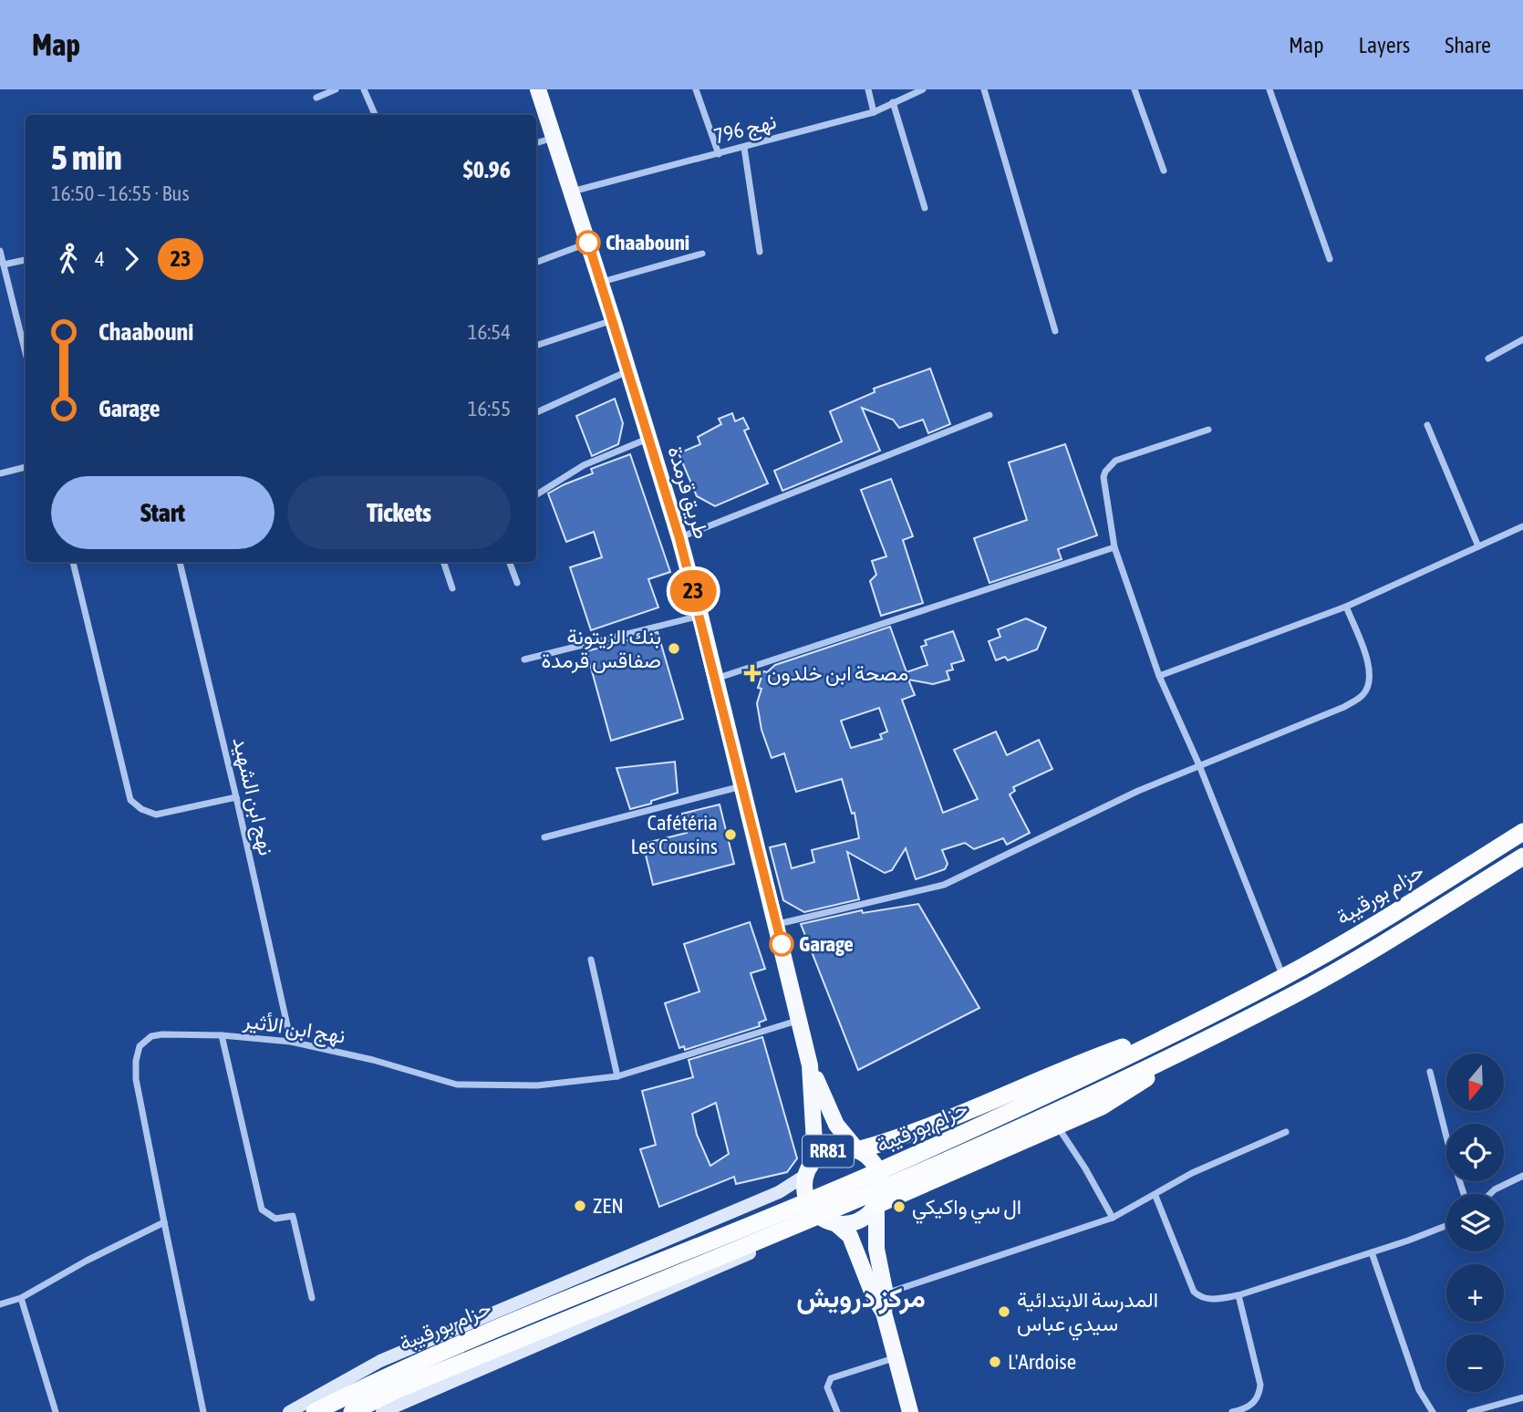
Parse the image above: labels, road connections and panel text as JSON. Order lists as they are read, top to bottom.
{
  "streets": {
    "highway": ["حزام بورقيبة"],
    "main road": ["طريق قرمدة", "RR81"],
    "street": ["نهج 796", "نهج ابن الشهيد", "نهج ابن الأثير"]
  },
  "crossings": [
    ["نهج 796", "طريق قرمدة"],
    ["طريق قرمدة", "حزام بورقيبة"],
    ["طريق قرمدة", "نهج ابن الأثير"],
    ["طريق قرمدة", "RR81"],
    ["نهج ابن الشهيد", "نهج ابن الأثير"],
    ["حزام بورقيبة", "RR81"]
  ],
  "districts": ["مركز درويش"],
  "places": {
    "other": [
      "Chaabouni",
      "بنك الزيتونة صفاقس قرمدة",
      "Cafétéria Les Cousins",
      "Garage",
      "ZEN",
      "ال سي واكيكي",
      "المدرسة الابتدائية سيدي عباس",
      "L'Ardoise"
    ],
    "health": ["مصحة ابن خلدون"]
  },
  "lines": ["bus line 23"],
  "north": "bottom",
  "page": {
    "header": "Map",
    "nav": ["Map", "Layers", "Share"],
    "on_map": "23",
    "heading": ["5 min", "16:50 – 16:55 · Bus", "$0.96"],
    "legs": ["4", "23"],
    "list": [
      {
        "name": "Chaabouni",
        "value": "16:54"
      },
      {
        "name": "Garage",
        "value": "16:55"
      }
    ],
    "buttons": ["Start", "Tickets"],
    "map_buttons": ["+", "−"]
  }
}
